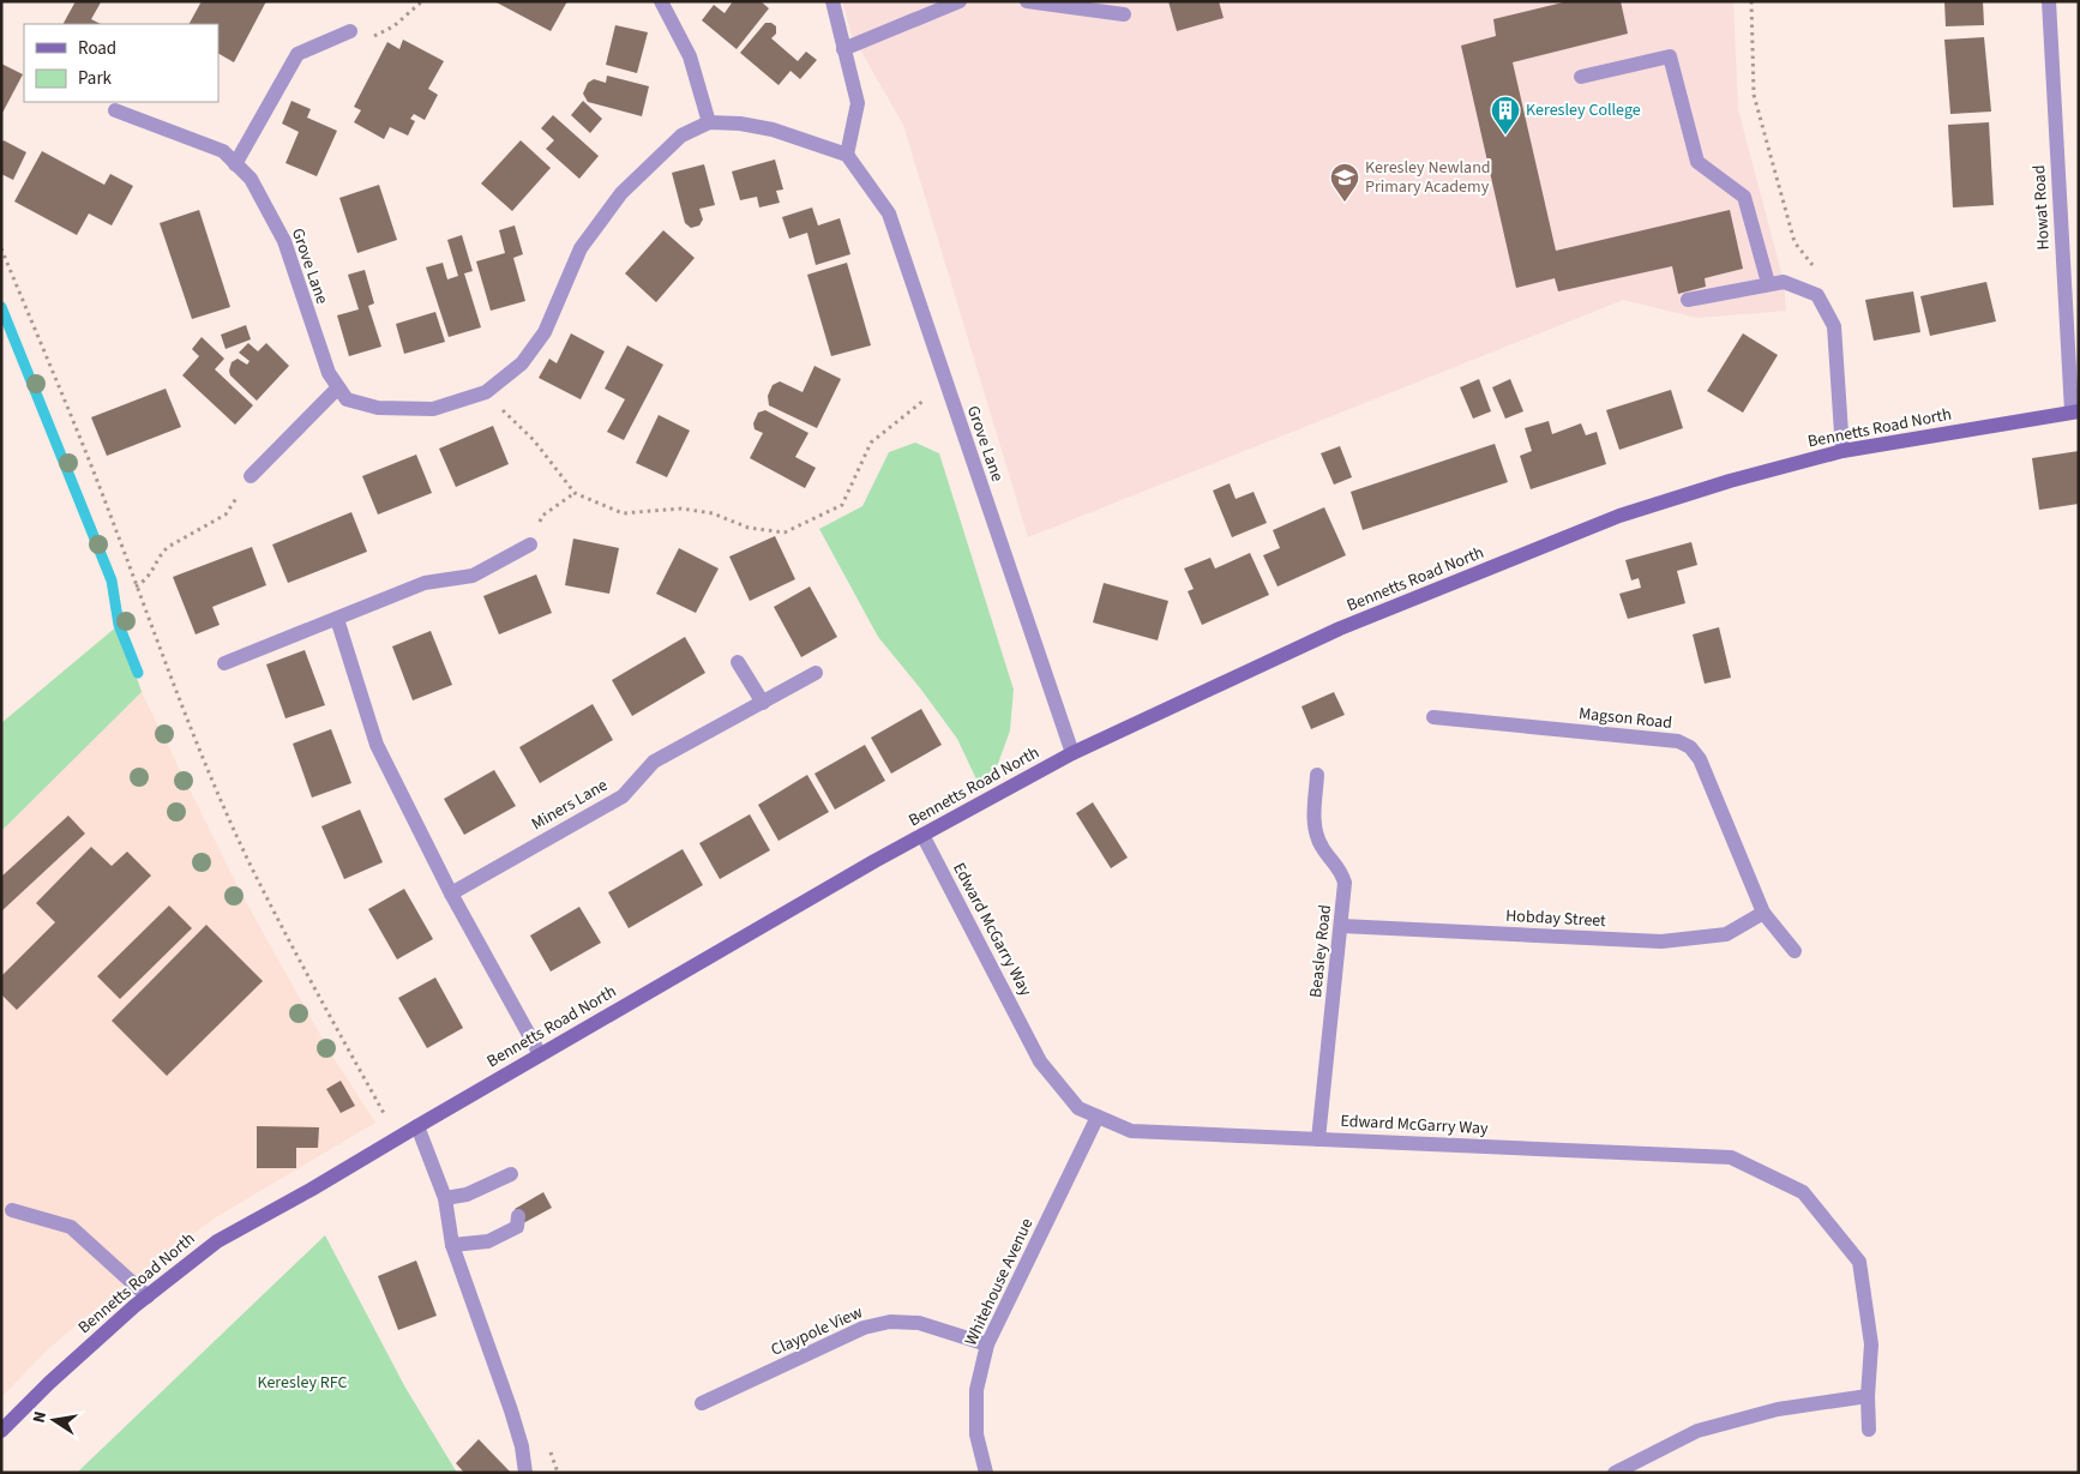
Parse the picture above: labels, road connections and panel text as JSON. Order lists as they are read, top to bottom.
{
  "streets": {
    "street": [
      "Howat Road",
      "Grove Lane",
      "Bennetts Road North",
      "Magson Road",
      "Miners Lane",
      "Hobday Street",
      "Edward McGarry Way",
      "Beasley Road",
      "Whitehouse Avenue",
      "Claypole View"
    ]
  },
  "crossings": [
    ["Howat Road", "Bennetts Road North"],
    ["Grove Lane", "Bennetts Road North"],
    ["Bennetts Road North", "Edward McGarry Way"],
    ["Magson Road", "Hobday Street"],
    ["Hobday Street", "Beasley Road"],
    ["Edward McGarry Way", "Beasley Road"],
    ["Edward McGarry Way", "Whitehouse Avenue"],
    ["Whitehouse Avenue", "Claypole View"]
  ],
  "parks": ["Keresley RFC"],
  "places": {
    "building": ["Keresley College"],
    "school or university": ["Keresley Newland Primary Academy"]
  },
  "legend": ["Road", "Park"],
  "north": "left"
}
